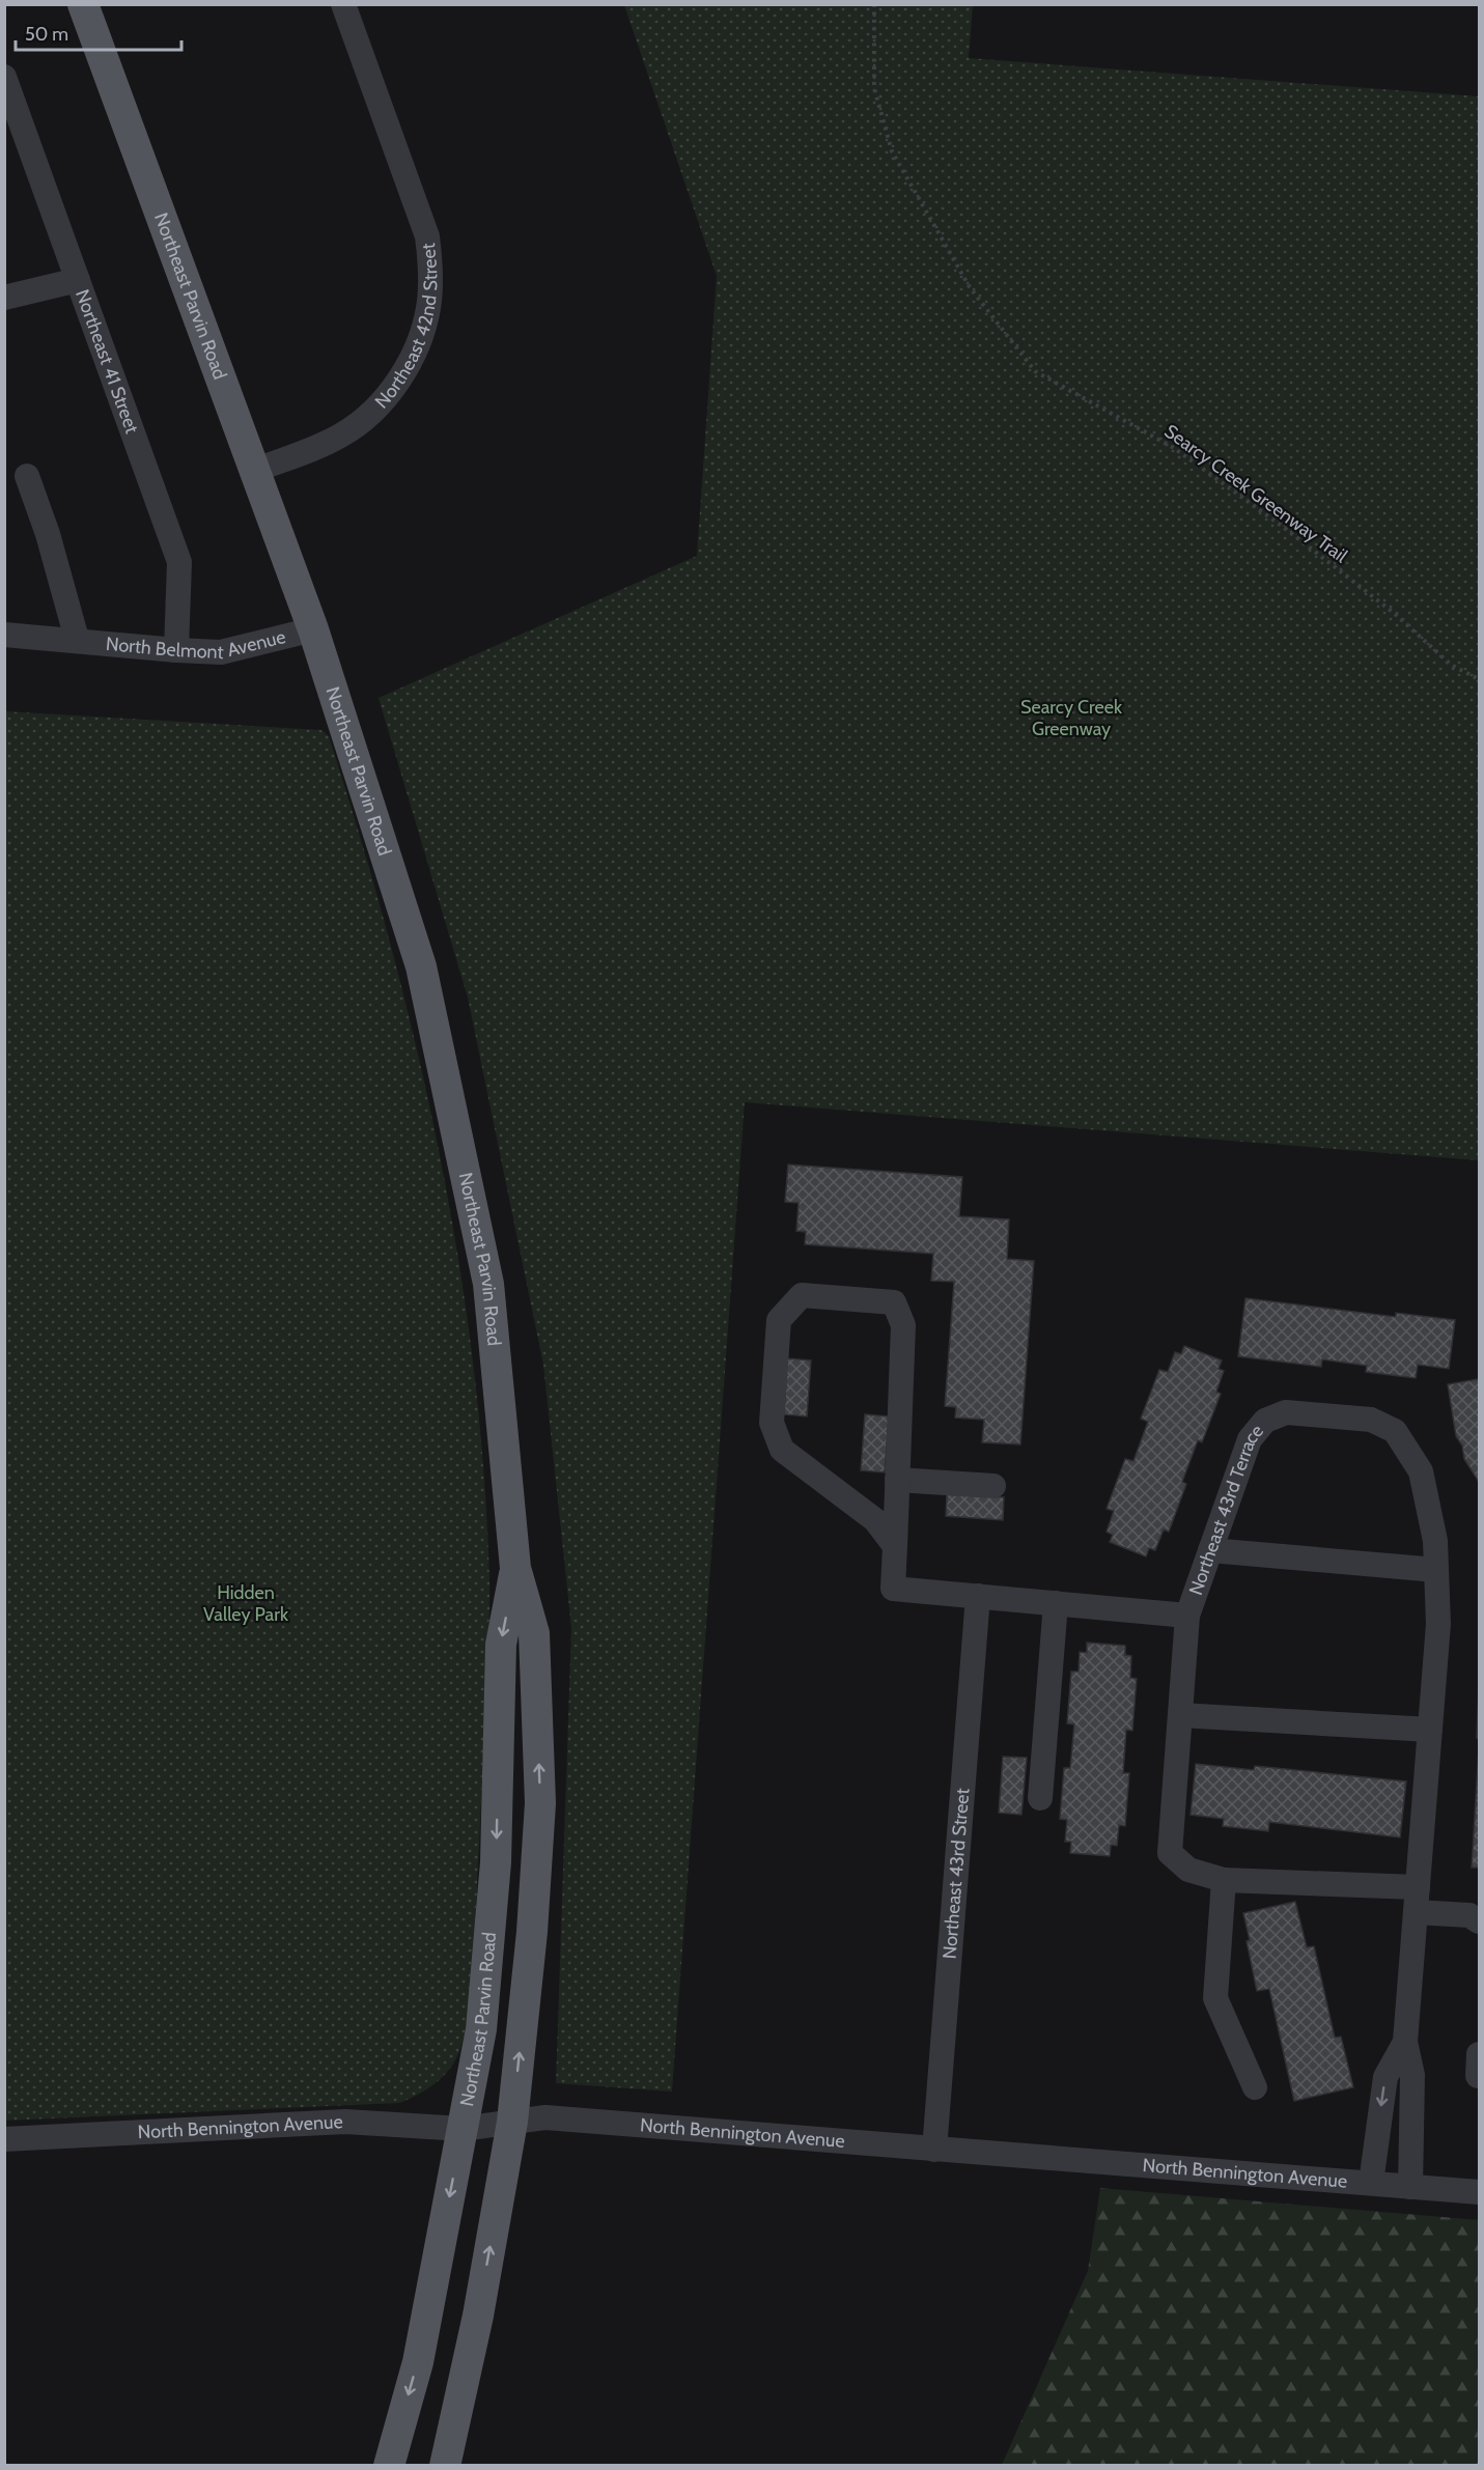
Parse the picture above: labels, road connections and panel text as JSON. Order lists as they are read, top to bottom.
{
  "streets": {
    "main road": ["Northeast Parvin Road"],
    "street": [
      "Northeast 42nd Street",
      "Northeast 41 Street",
      "North Belmont Avenue",
      "Northeast 43rd Terrace",
      "Northeast 43rd Street",
      "North Bennington Avenue"
    ],
    "path": ["Searcy Creek Greenway Trail"]
  },
  "crossings": [
    ["Northeast Parvin Road", "Northeast 42nd Street"],
    ["Northeast Parvin Road", "North Belmont Avenue"],
    ["Northeast Parvin Road", "North Bennington Avenue"],
    ["Northeast 41 Street", "North Belmont Avenue"],
    ["Northeast 43rd Terrace", "North Bennington Avenue"],
    ["Northeast 43rd Street", "North Bennington Avenue"]
  ],
  "parks": ["Searcy Creek Greenway", "Hidden Valley Park"],
  "scale_bar": "50 m"
}
